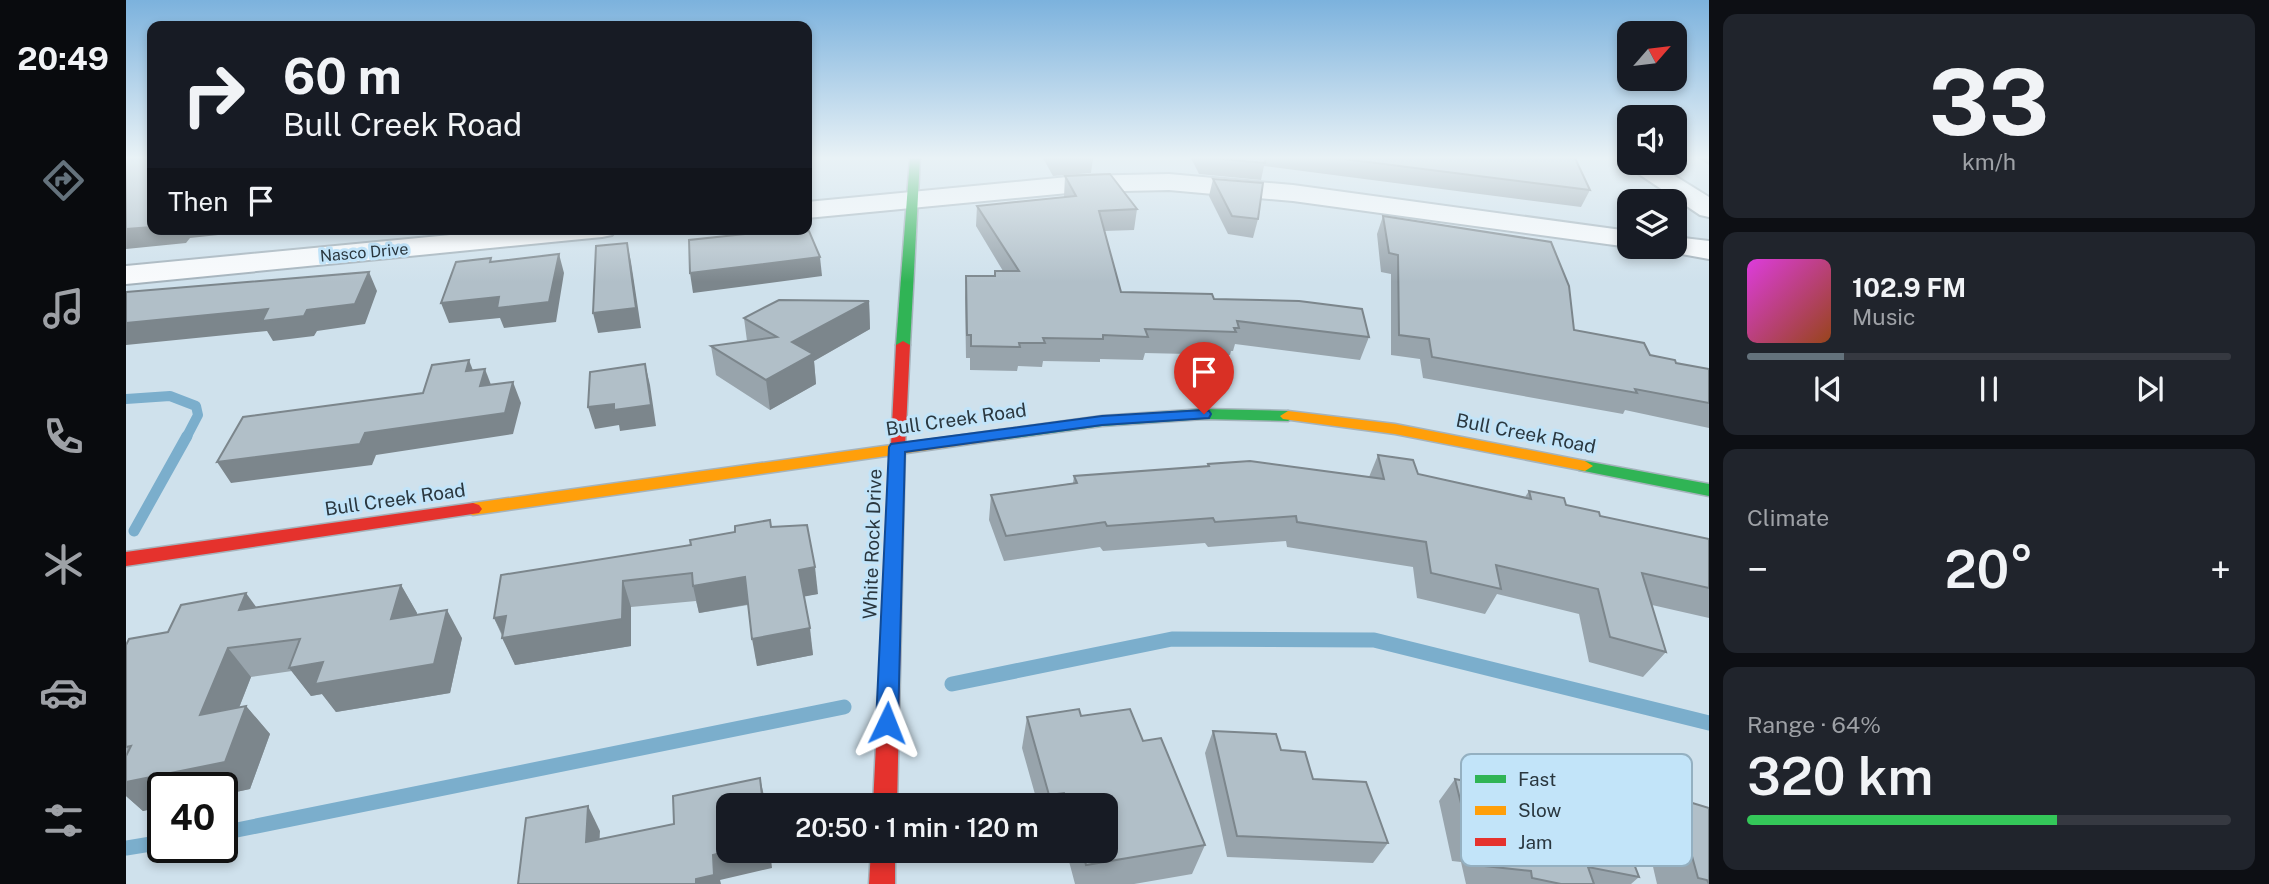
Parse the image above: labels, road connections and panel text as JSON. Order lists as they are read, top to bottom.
{
  "streets": {
    "street": ["Nasco Drive", "Bull Creek Road", "White Rock Drive"]
  },
  "crossings": [
    ["Bull Creek Road", "White Rock Drive"]
  ],
  "legend": ["Fast", "Slow", "Jam"],
  "north": "top right",
  "page": {
    "tabs": "20:49",
    "tile": [
      ["33", "km/h"],
      "Climate",
      ["Range · 64%", "320 km"]
    ],
    "turn": ["60 m", "Bull Creek Road"],
    "then": "Then",
    "song": ["102.9 FM", "Music"],
    "heat": ["−", "20°", "+"],
    "limit": "40",
    "trip": "20:50 · 1 min · 120 m"
  }
}
